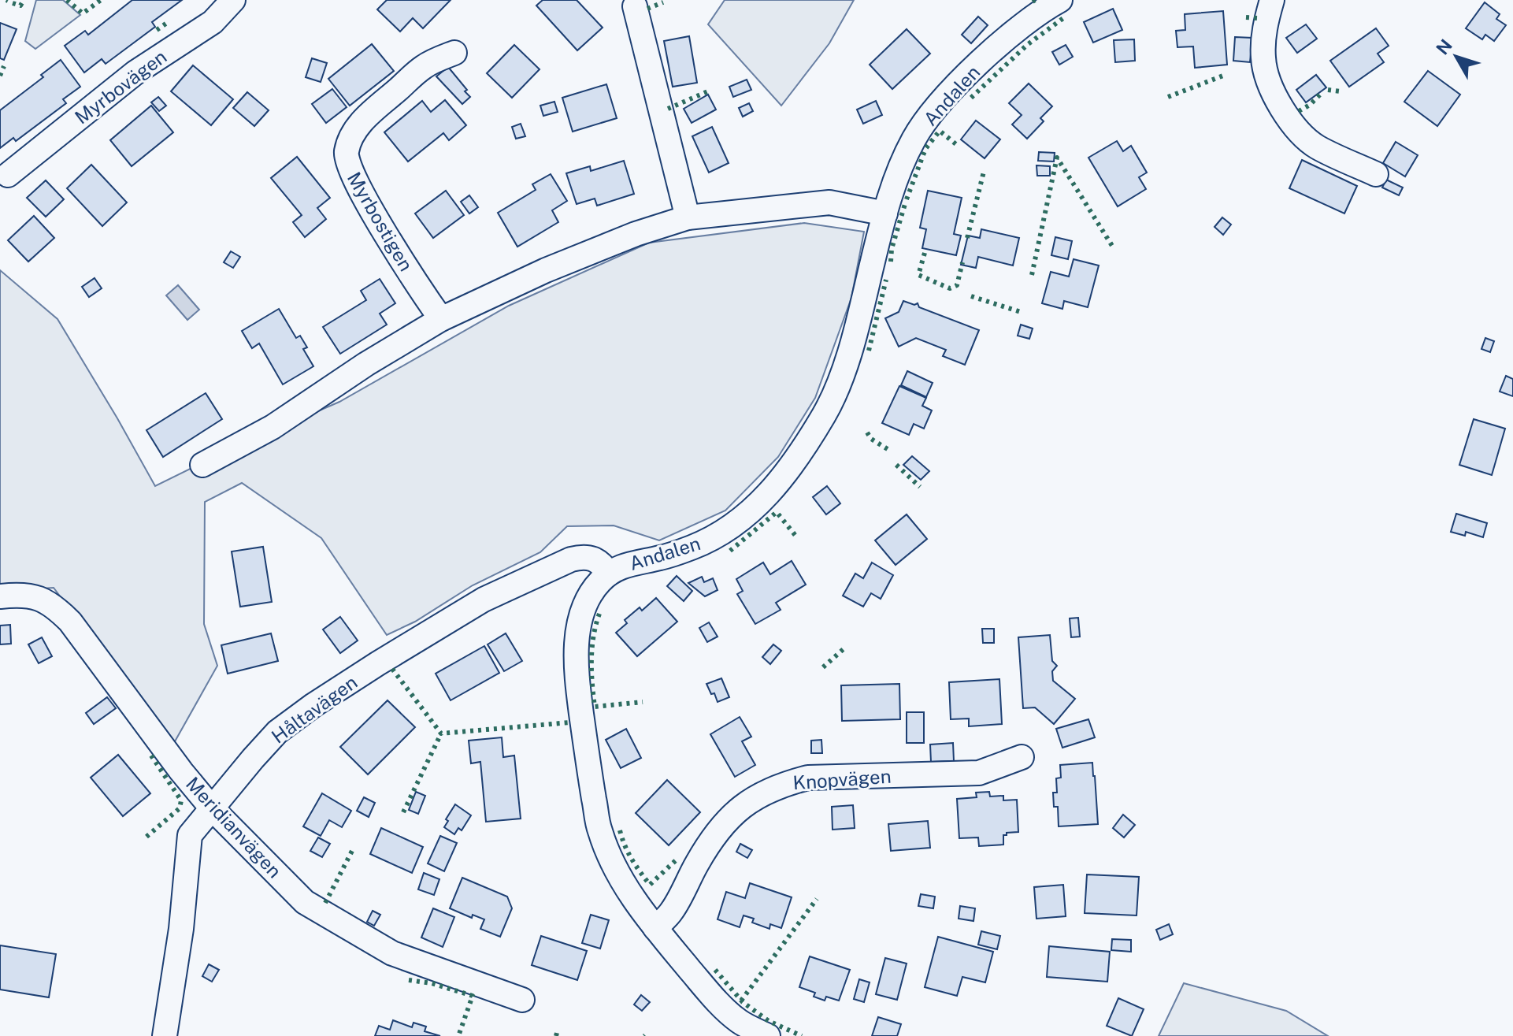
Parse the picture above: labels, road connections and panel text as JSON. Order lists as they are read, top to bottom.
{
  "streets": {
    "street": [
      "Myrbovägen",
      "Andalen",
      "Myrbostigen",
      "Håltavägen",
      "Knopvägen",
      "Meridianvägen"
    ]
  },
  "crossings": [
    ["Andalen", "Håltavägen"],
    ["Andalen", "Knopvägen"],
    ["Håltavägen", "Meridianvägen"]
  ],
  "north": "top left"
}
